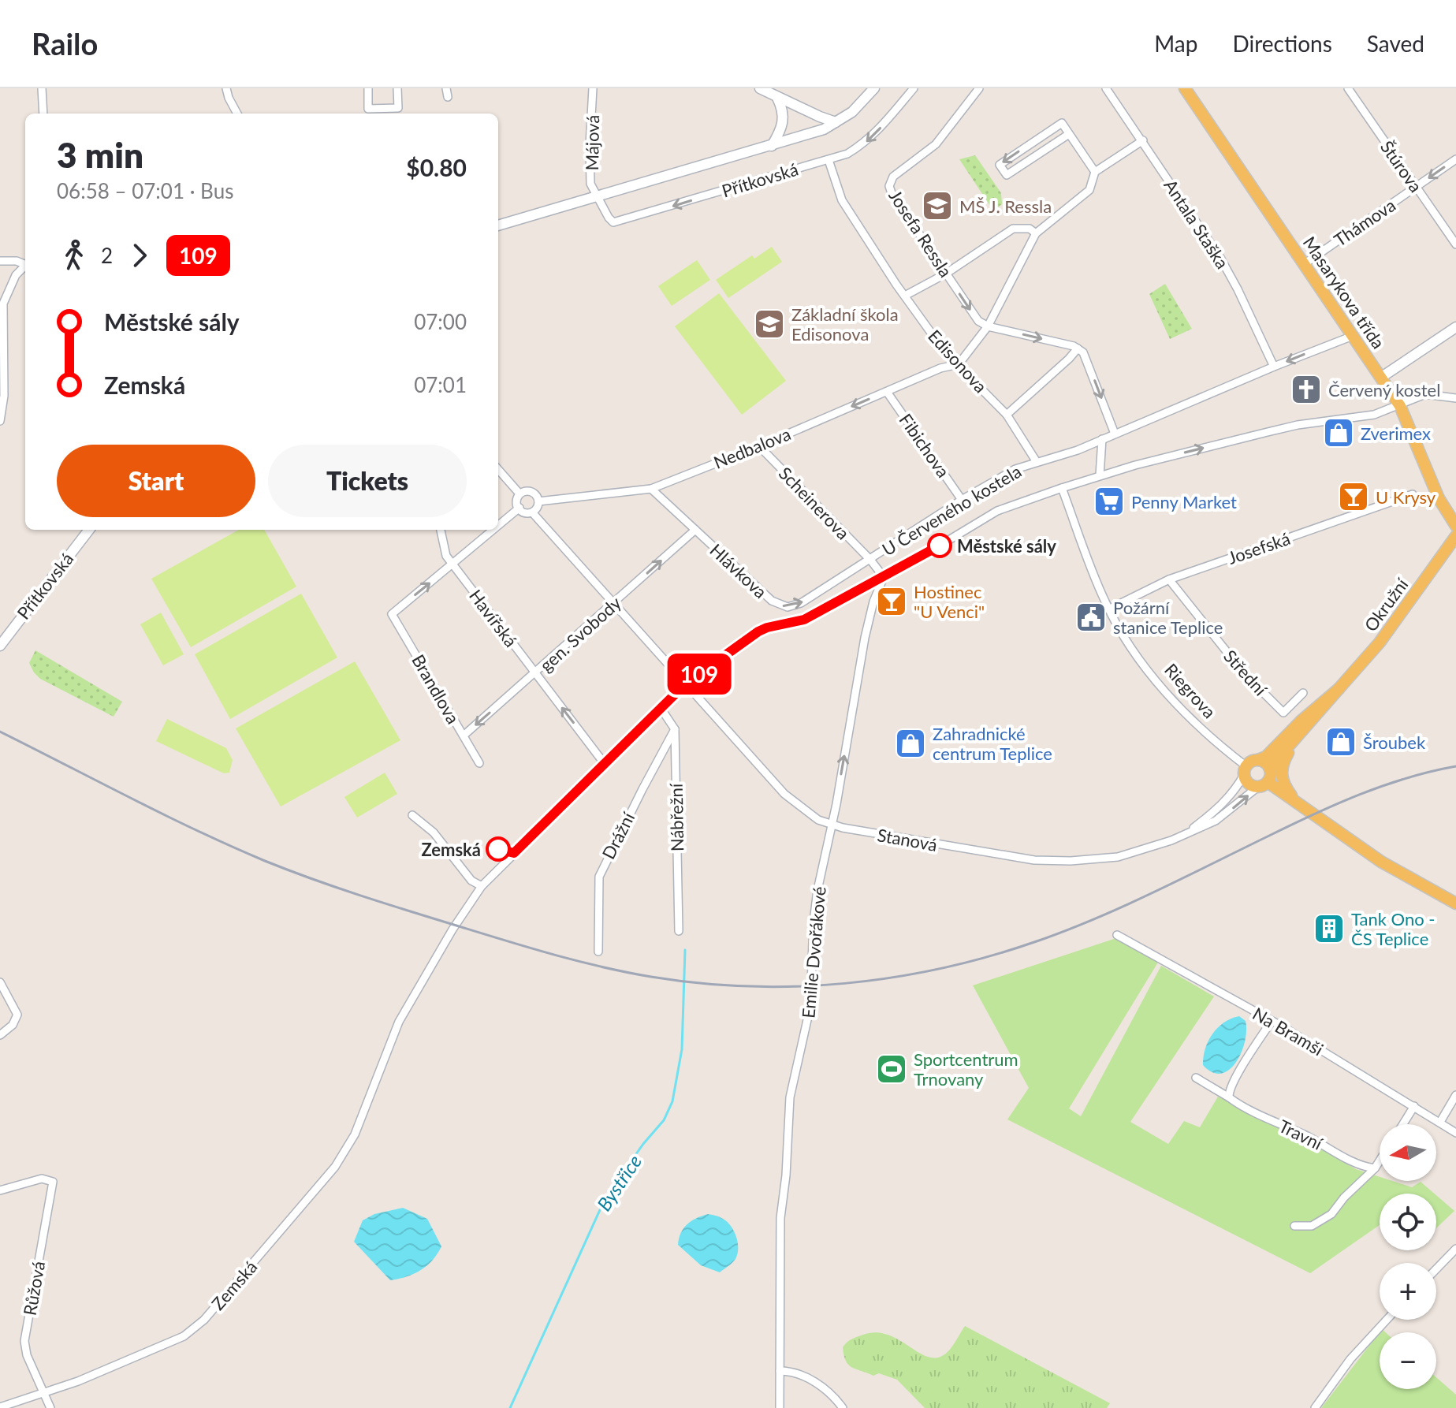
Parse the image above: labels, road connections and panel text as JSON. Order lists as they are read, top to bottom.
{
  "streets": {
    "main road": ["Masarykova třída", "Okružní"],
    "street": [
      "Májová",
      "Štúrova",
      "Přítkovská",
      "Thámova",
      "Antala Staška",
      "Josefa Ressla",
      "Edisonova",
      "Fibichova",
      "Nedbalova",
      "Scheinerova",
      "U Červeného kostela",
      "Josefská",
      "Hlávkova",
      "Havířská",
      "gen. Svobody",
      "Střední",
      "Brandlova",
      "Riegrova",
      "Nábřežní",
      "Drážní",
      "Stanová",
      "Emilie Dvořákové",
      "Na Bramši",
      "Travní",
      "Zemská",
      "Růžová"
    ]
  },
  "crossings": [
    ["Májová", "Přítkovská"],
    ["Štúrova", "Thámova"],
    ["Přítkovská", "Edisonova"],
    ["Thámova", "Masarykova třída"],
    ["Antala Staška", "U Červeného kostela"],
    ["Masarykova třída", "U Červeného kostela"],
    ["Edisonova", "Nedbalova"],
    ["Edisonova", "U Červeného kostela"],
    ["Fibichova", "Nedbalova"],
    ["Fibichova", "U Červeného kostela"],
    ["Nedbalova", "Scheinerova"],
    ["Nedbalova", "Hlávkova"],
    ["Nedbalova", "Stanová"],
    ["Scheinerova", "U Červeného kostela"],
    ["Scheinerova", "Hlávkova"],
    ["U Červeného kostela", "Hlávkova"],
    ["U Červeného kostela", "Riegrova"],
    ["U Červeného kostela", "Emilie Dvořákové"],
    ["U Červeného kostela", "Zemská"],
    ["Josefská", "Střední"],
    ["Josefská", "Riegrova"],
    ["Hlávkova", "gen. Svobody"],
    ["Okružní", "Riegrova"],
    ["Okružní", "Stanová"],
    ["Havířská", "gen. Svobody"],
    ["Havířská", "Brandlova"],
    ["Havířská", "Zemská"],
    ["gen. Svobody", "Brandlova"],
    ["gen. Svobody", "Stanová"],
    ["Riegrova", "Stanová"],
    ["Nábřežní", "Drážní"],
    ["Stanová", "Emilie Dvořákové"],
    ["Stanová", "Zemská"],
    ["Emilie Dvořákové", "Zemská"],
    ["Zemská", "Růžová"]
  ],
  "one_way": ["Hlávkova", "Havířská"],
  "water": ["Bystřice"],
  "places": {
    "school or university": ["MŠ J. Ressla", "Základní škola Edisonova"],
    "church": ["Červený kostel"],
    "shop": ["Zverimex", "Šroubek", "Zahradnické centrum Teplice"],
    "bar": ["U Krysy", "Hostinec \"U Venci\""],
    "supermarket": ["Penny Market"],
    "other": ["Městské sály", "Zemská"],
    "public building": ["Požární stanice Teplice"],
    "building": ["Tank Ono - ČS Teplice"],
    "sports": ["Sportcentrum Trnovany"]
  },
  "lines": ["bus line 109"],
  "north": "left",
  "page": {
    "header": "Railo",
    "nav": ["Map", "Directions", "Saved"],
    "on_map": "109",
    "heading": ["3 min", "06:58 – 07:01 · Bus", "$0.80"],
    "legs": ["2", "109"],
    "list": [
      {
        "name": "Městské sály",
        "value": "07:00"
      },
      {
        "name": "Zemská",
        "value": "07:01"
      }
    ],
    "buttons": ["Start", "Tickets"],
    "map_buttons": ["+", "−"]
  }
}
